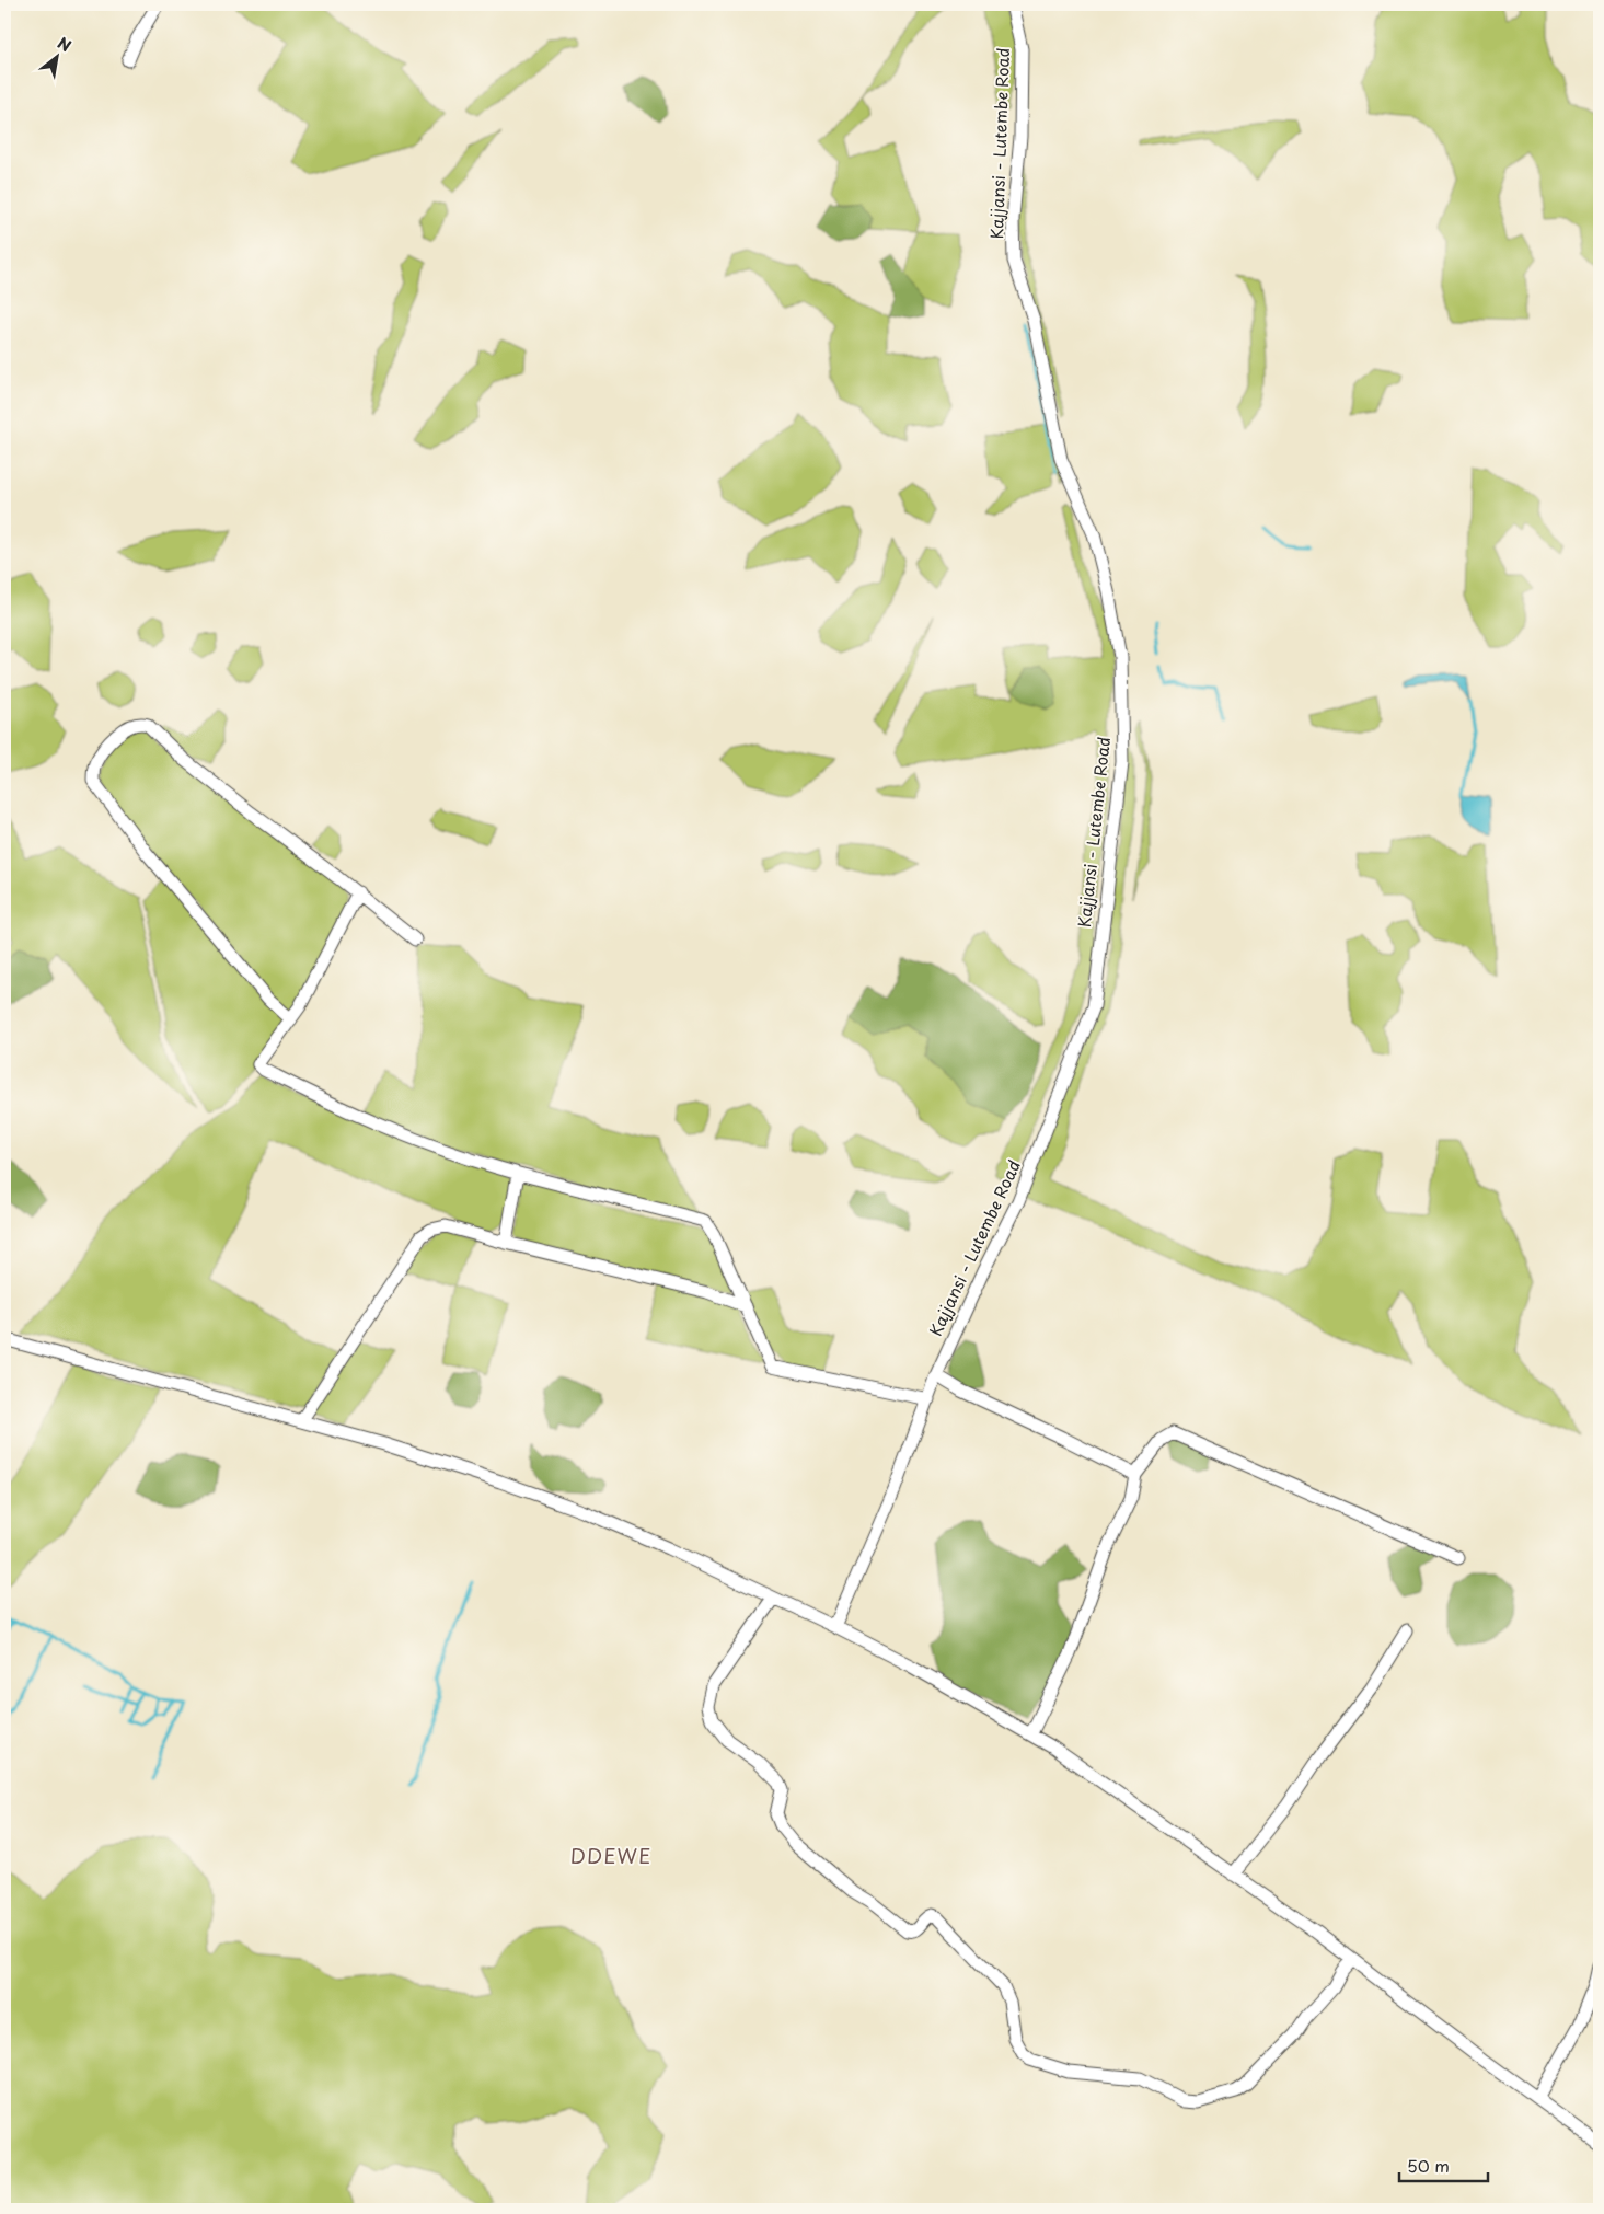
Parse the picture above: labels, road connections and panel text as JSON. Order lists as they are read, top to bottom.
{
  "streets": {
    "street": ["Kajjansi - Lutembe Road"]
  },
  "districts": ["DDEWE"],
  "scale_bar": "50 m",
  "north": "top right"
}
